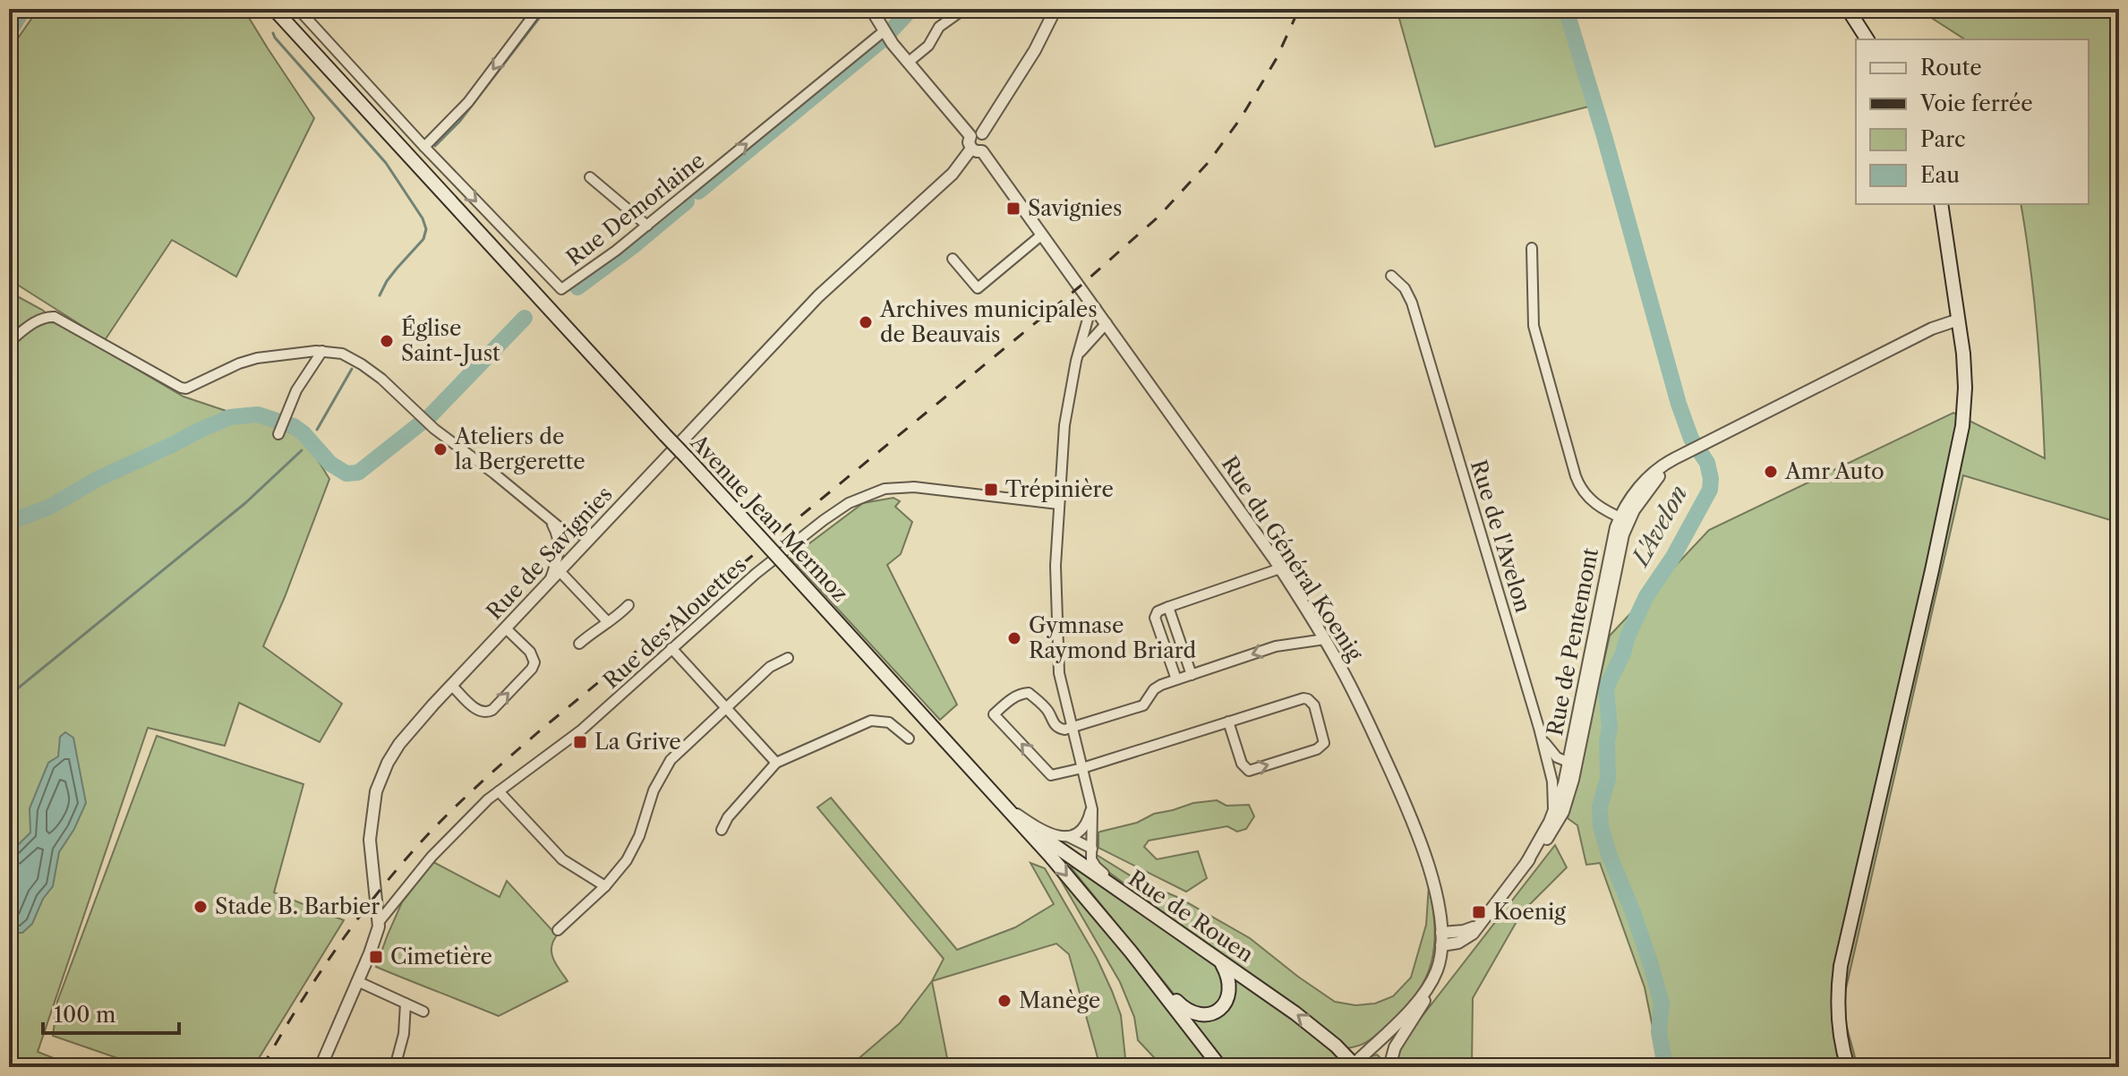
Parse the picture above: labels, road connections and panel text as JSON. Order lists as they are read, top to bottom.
{
  "streets": {
    "main road": ["Avenue Jean Mermoz", "Rue de Rouen"],
    "street": [
      "Rue Demorlaine",
      "Rue de l'Avelon",
      "Rue de Savignies",
      "Rue du Général Koenig",
      "Rue des Alouettes",
      "Rue de Pentemont"
    ]
  },
  "crossings": [
    ["Avenue Jean Mermoz", "Rue de Rouen"],
    ["Rue de l'Avelon", "Rue de Pentemont"],
    ["Rue de Savignies", "Rue du Général Koenig"],
    ["Rue de Savignies", "Rue des Alouettes"]
  ],
  "one_way": ["Rue de Rouen"],
  "water": ["L'Avelon"],
  "places": {
    "transit": [
      "Savignies",
      "Trépinière",
      "La Grive",
      "Koenig",
      "Cimetière"
    ],
    "other": [
      "Archives municipales de Beauvais",
      "Église Saint-Just",
      "Ateliers de la Bergerette",
      "Amr Auto",
      "Gymnase Raymond Briard",
      "Stade B. Barbier",
      "Manège"
    ]
  },
  "legend": [
    "Route",
    "Voie ferrée",
    "Parc",
    "Eau"
  ],
  "scale_bar": "100 m"
}
